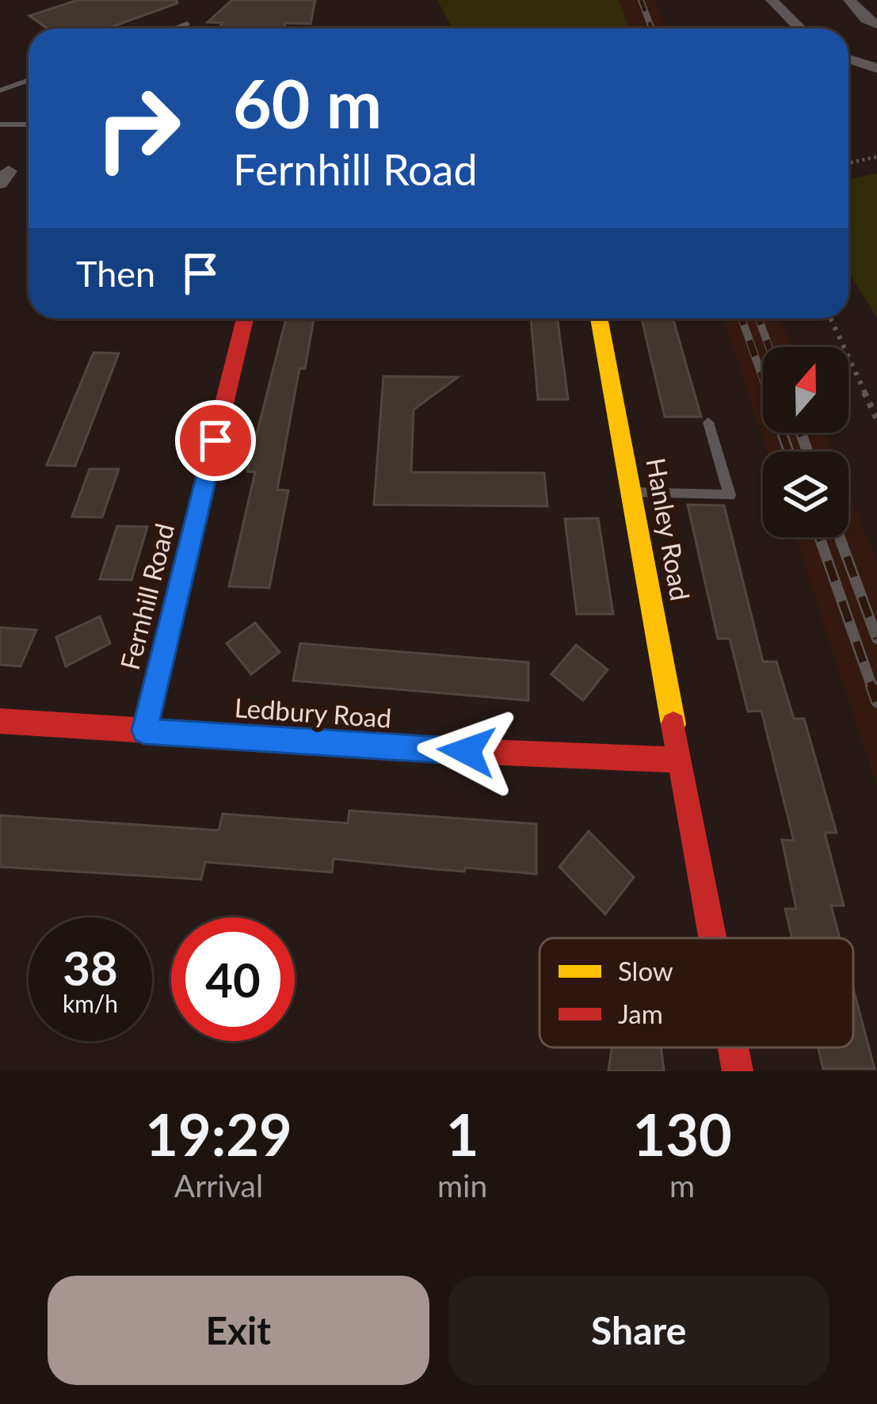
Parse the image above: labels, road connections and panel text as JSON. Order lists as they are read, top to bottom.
{
  "streets": {
    "street": ["Hanley Road", "Fernhill Road", "Ledbury Road"]
  },
  "crossings": [
    ["Hanley Road", "Ledbury Road"],
    ["Fernhill Road", "Ledbury Road"]
  ],
  "legend": ["Slow", "Jam"],
  "north": "top",
  "page": {
    "turn": ["60 m", "Fernhill Road"],
    "then": "Then",
    "speed": "38 km/h",
    "limit": "40",
    "eta": [
      "19:29",
      "Arrival",
      "1",
      "min",
      "130",
      "m"
    ],
    "buttons": ["Exit", "Share"]
  }
}
